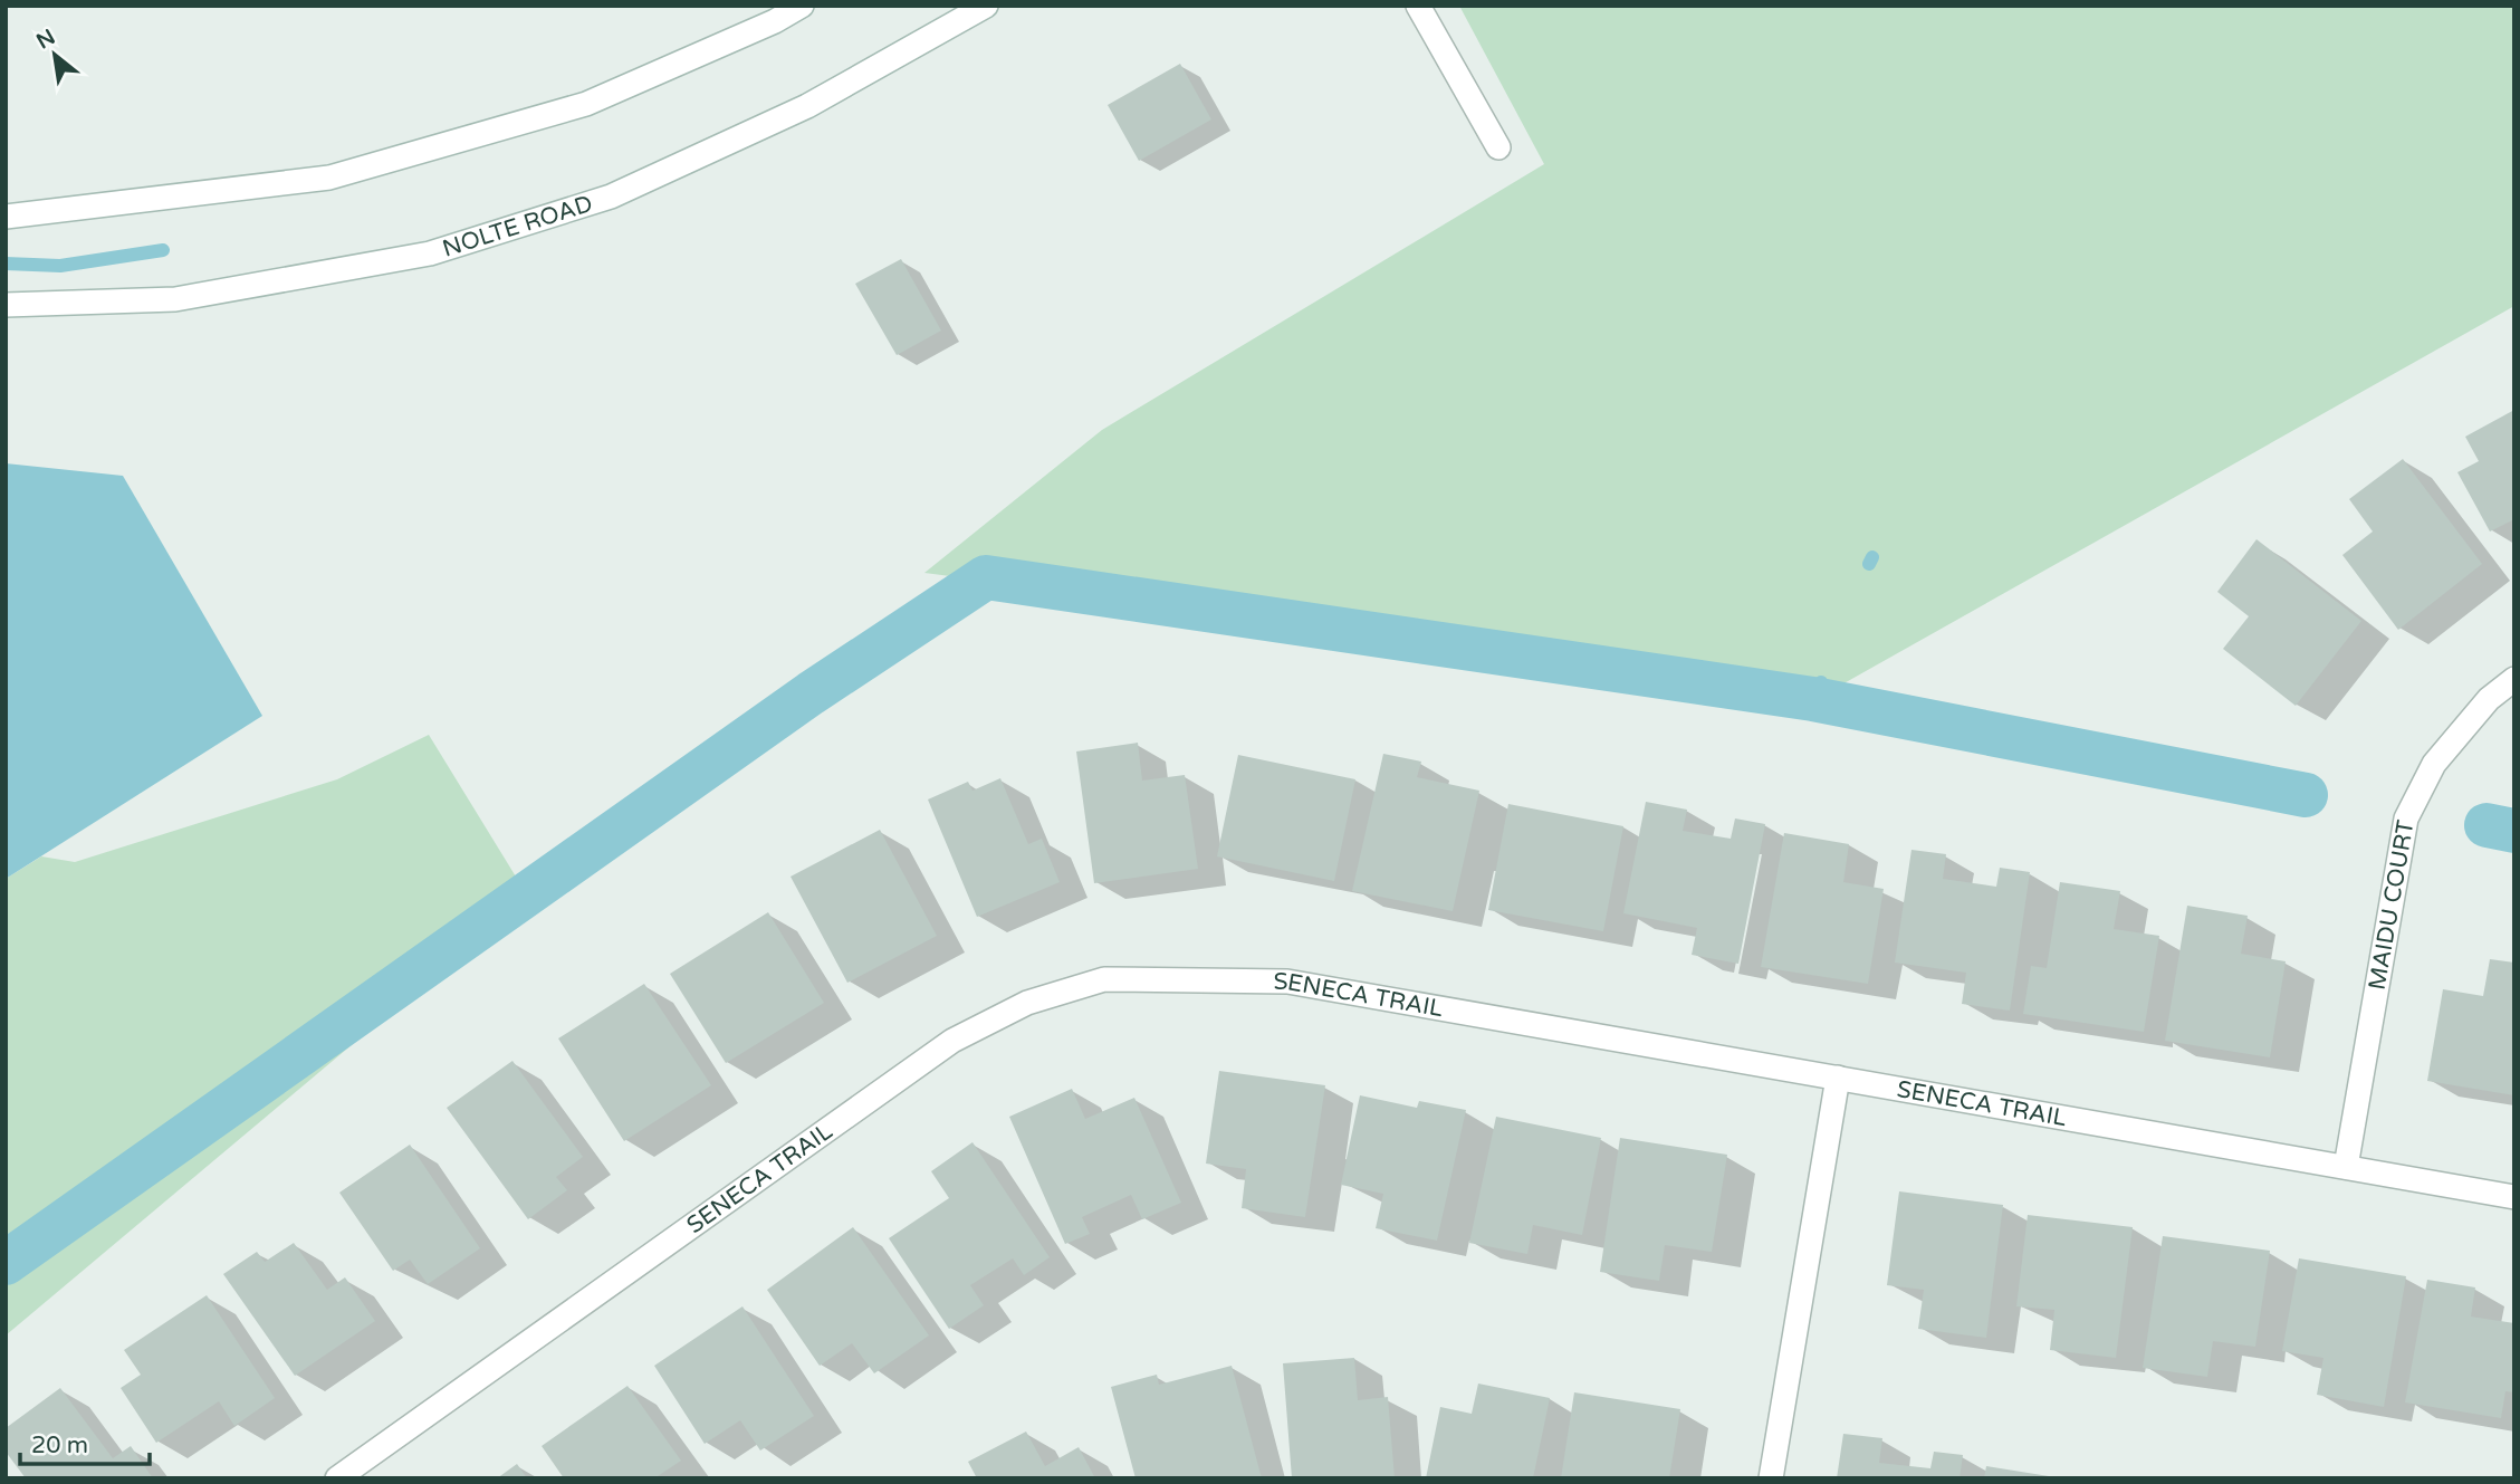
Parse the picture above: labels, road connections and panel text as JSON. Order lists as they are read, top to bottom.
{
  "streets": {
    "street": ["NOLTE ROAD", "MAIDU COURT", "SENECA TRAIL"]
  },
  "crossings": [
    ["MAIDU COURT", "SENECA TRAIL"]
  ],
  "scale_bar": "20 m",
  "north": "top left"
}
